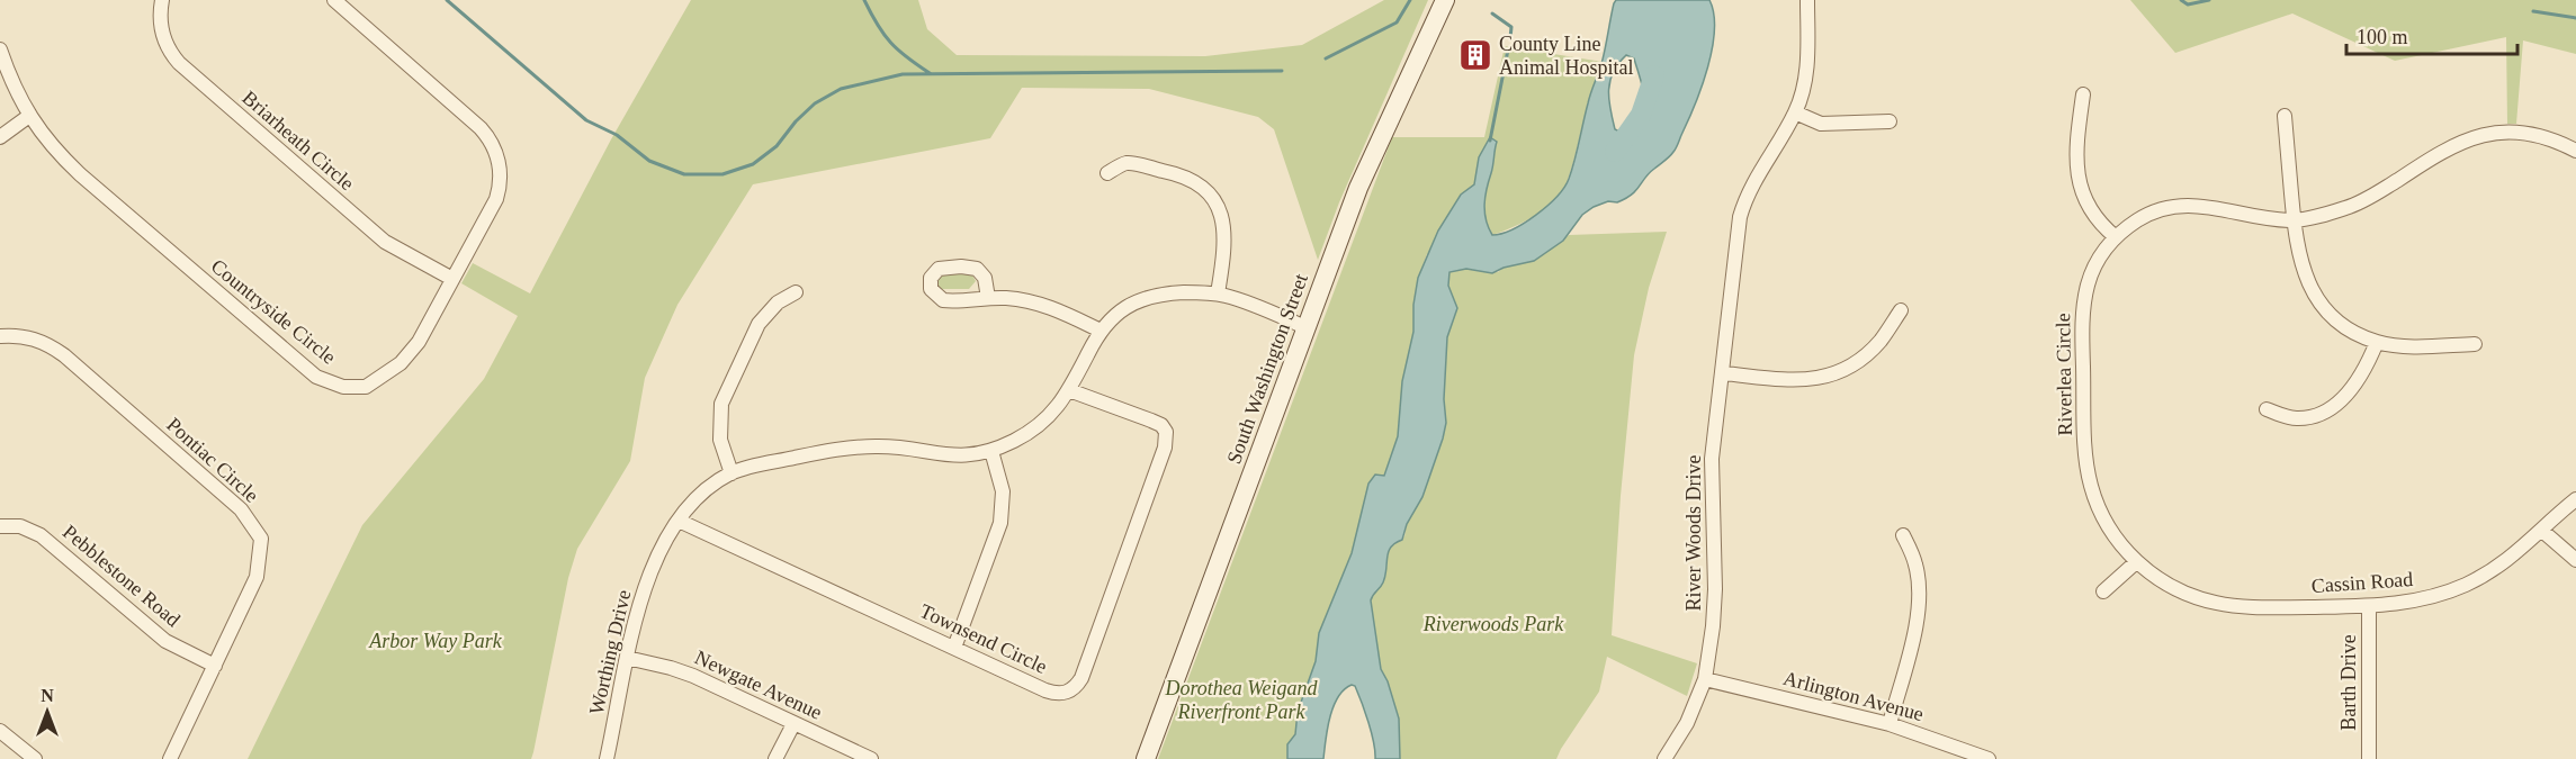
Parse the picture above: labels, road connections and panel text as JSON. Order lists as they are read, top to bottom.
{
  "streets": {
    "main road": ["South Washington Street"],
    "street": [
      "Briarheath Circle",
      "Countryside Circle",
      "Riverlea Circle",
      "Pontiac Circle",
      "River Woods Drive",
      "Pebblestone Road",
      "Cassin Road",
      "Townsend Circle",
      "Worthing Drive",
      "Barth Drive",
      "Newgate Avenue",
      "Arlington Avenue"
    ]
  },
  "crossings": [
    ["Briarheath Circle", "Countryside Circle"],
    ["South Washington Street", "Worthing Drive"],
    ["Riverlea Circle", "Cassin Road"],
    ["Pontiac Circle", "Pebblestone Road"],
    ["River Woods Drive", "Arlington Avenue"],
    ["Cassin Road", "Barth Drive"],
    ["Townsend Circle", "Worthing Drive"],
    ["Worthing Drive", "Newgate Avenue"]
  ],
  "parks": ["Riverwoods Park", "Arbor Way Park", "Dorothea Weigand Riverfront Park"],
  "places": {
    "building": ["County Line Animal Hospital"]
  },
  "scale_bar": "100 m",
  "north": "top"
}
